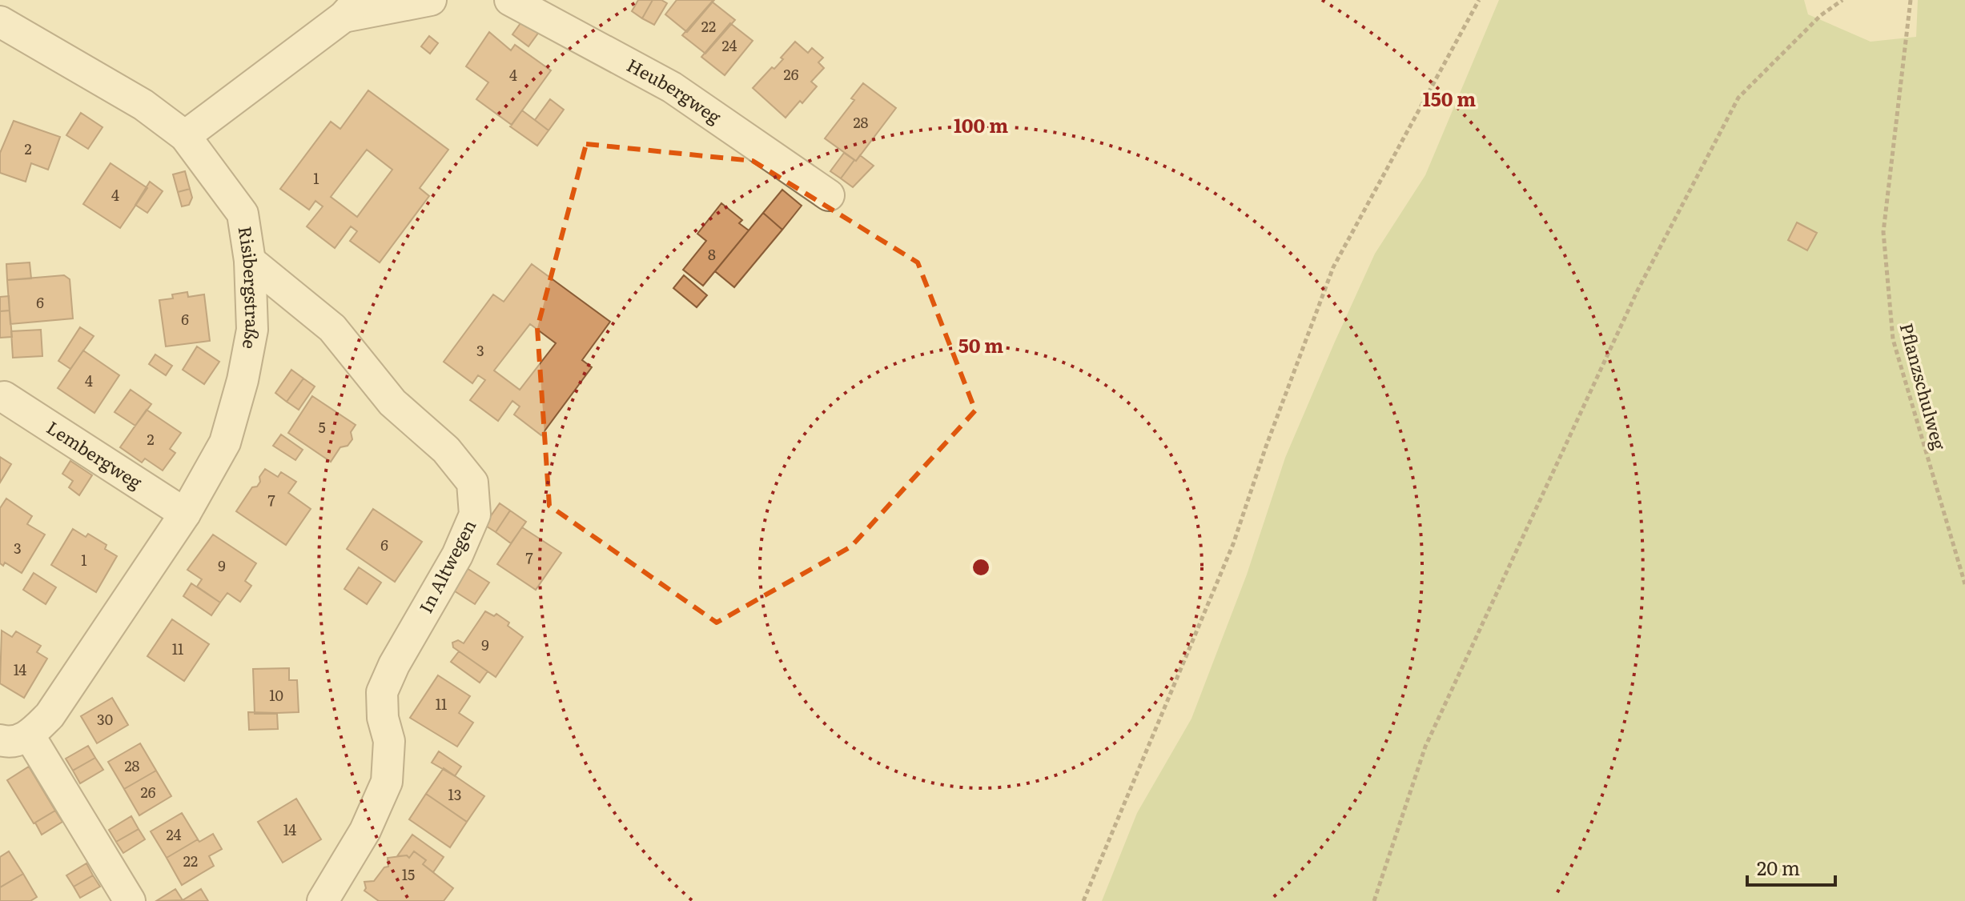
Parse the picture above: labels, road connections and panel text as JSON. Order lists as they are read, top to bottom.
{
  "streets": {
    "street": [
      "Heubergweg",
      "Risibergstraße",
      "Lembergweg",
      "In Altwegen"
    ],
    "path": ["Pflanzschulweg"]
  },
  "crossings": [
    ["Risibergstraße", "Lembergweg"],
    ["Risibergstraße", "In Altwegen"]
  ],
  "house_numbers": [
    "22",
    "24",
    "26",
    "4",
    "28",
    "2",
    "1",
    "4",
    "8",
    "6",
    "6",
    "3",
    "4",
    "5",
    "2",
    "7",
    "6",
    "3",
    "7",
    "1",
    "9",
    "9",
    "11",
    "14",
    "10",
    "11",
    "30",
    "28",
    "26",
    "13",
    "14",
    "24",
    "22",
    "15"
  ],
  "scale_bar": "20 m",
  "rings": ["150 m", "100 m", "50 m"]
}
